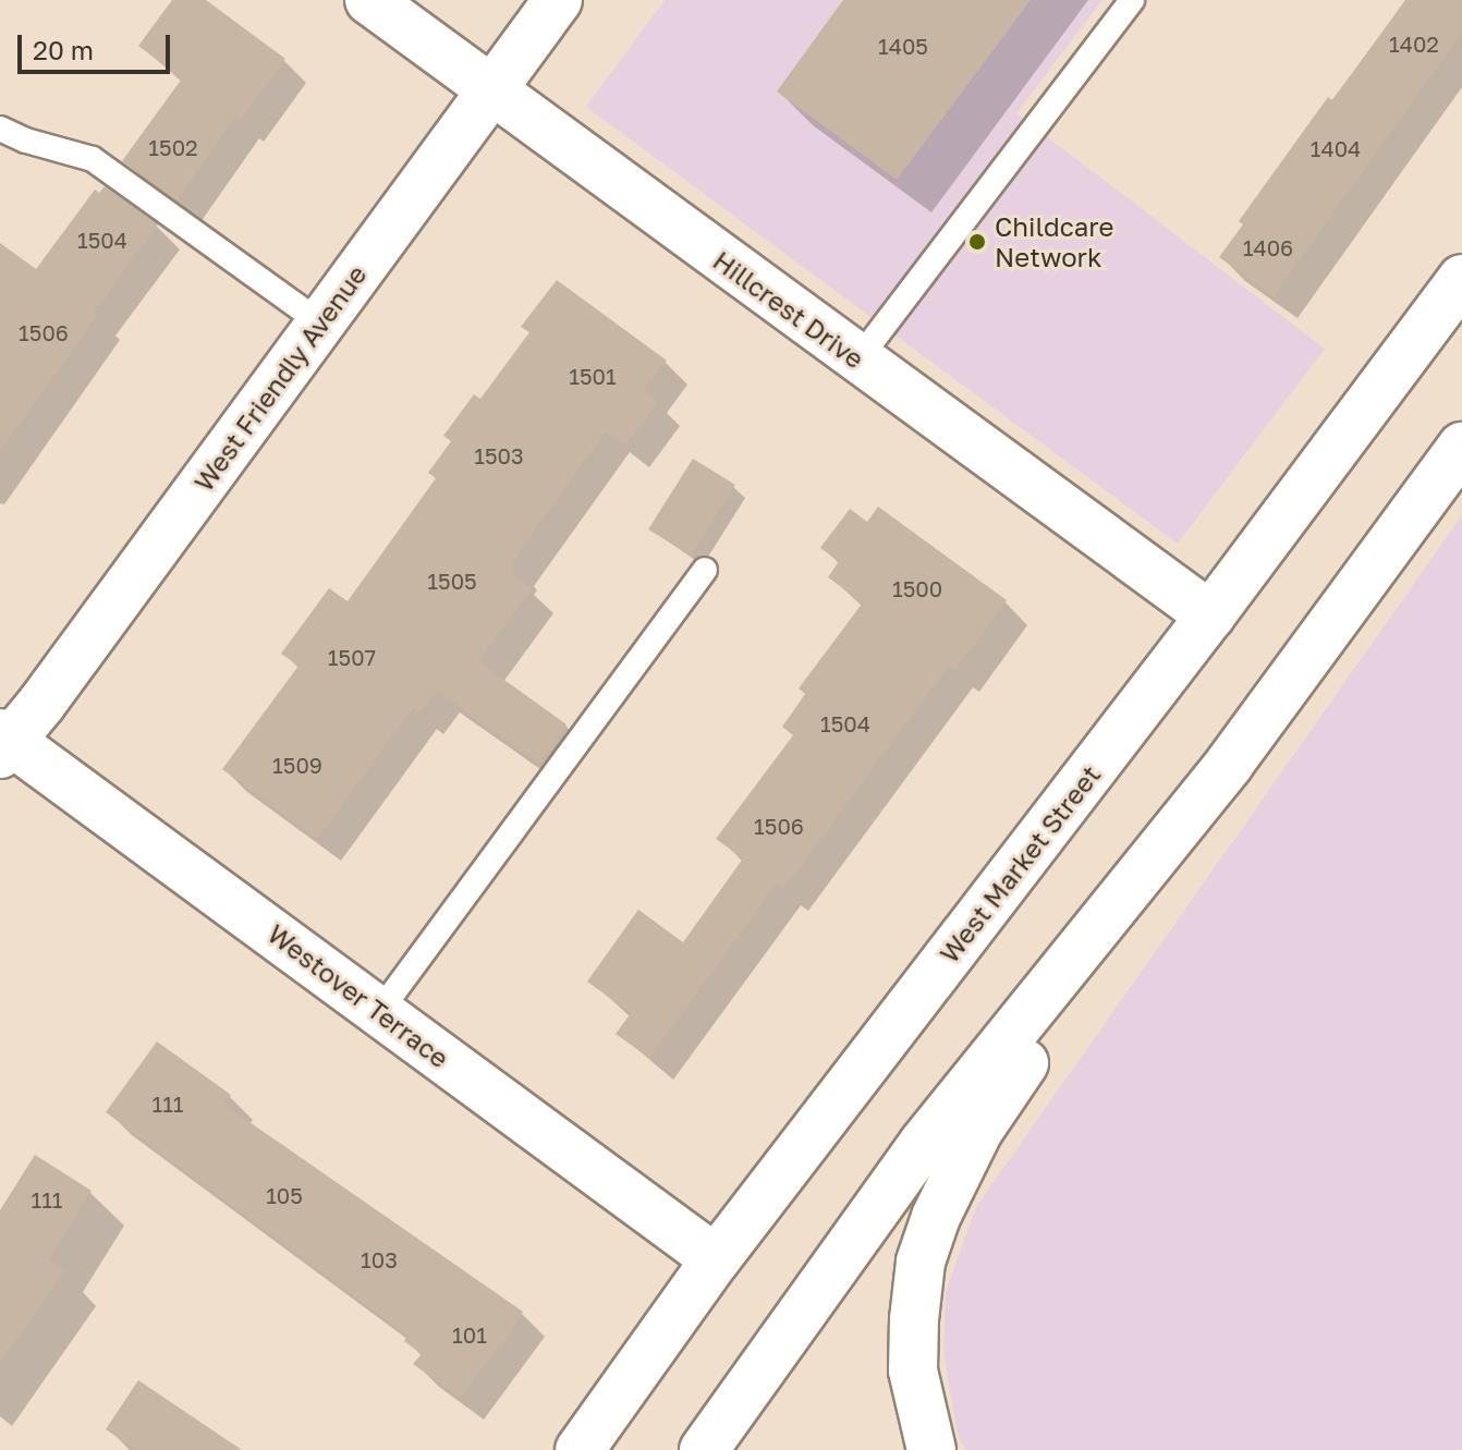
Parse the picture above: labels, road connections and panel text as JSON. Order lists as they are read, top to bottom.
{
  "streets": {
    "main road": [
      "Hillcrest Drive",
      "West Friendly Avenue",
      "West Market Street",
      "Westover Terrace"
    ]
  },
  "crossings": [
    ["Hillcrest Drive", "West Friendly Avenue"],
    ["Hillcrest Drive", "West Market Street"],
    ["West Friendly Avenue", "Westover Terrace"],
    ["West Market Street", "Westover Terrace"]
  ],
  "places": ["Childcare Network"],
  "house_numbers": [
    "1402",
    "1405",
    "1502",
    "1404",
    "1504",
    "1406",
    "1506",
    "1501",
    "1503",
    "1505",
    "1500",
    "1507",
    "1504",
    "1509",
    "1506",
    "111",
    "105",
    "111",
    "103",
    "101"
  ],
  "scale_bar": "20 m"
}
